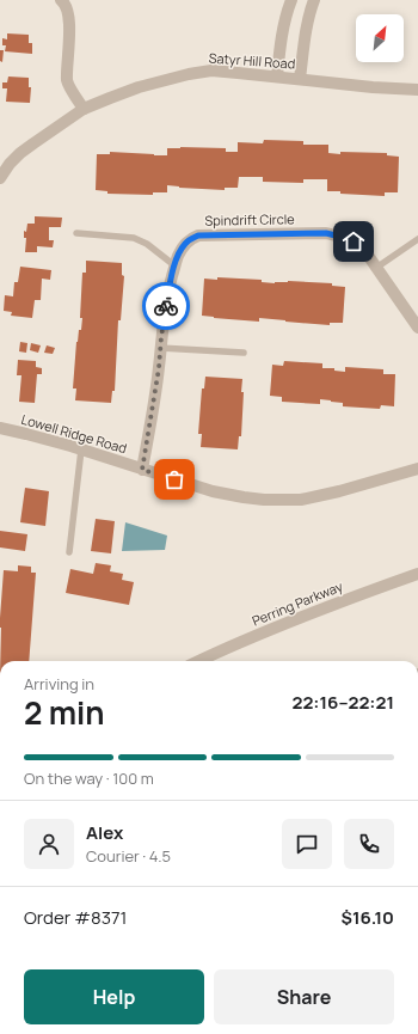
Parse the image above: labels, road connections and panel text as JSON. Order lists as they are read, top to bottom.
{
  "streets": {
    "street": [
      "Satyr Hill Road",
      "Spindrift Circle",
      "Lowell Ridge Road",
      "Perring Parkway"
    ]
  },
  "crossings": [
    ["Spindrift Circle", "Lowell Ridge Road"]
  ],
  "north": "top right",
  "page": {
    "heading": ["2 min", "Arriving in", "22:16–22:21"],
    "panel": [
      "Alex",
      "Courier · 4.5",
      "Order #8371",
      "$16.10"
    ],
    "bar": "On the way · 100 m",
    "buttons": ["Help", "Share"]
  }
}
